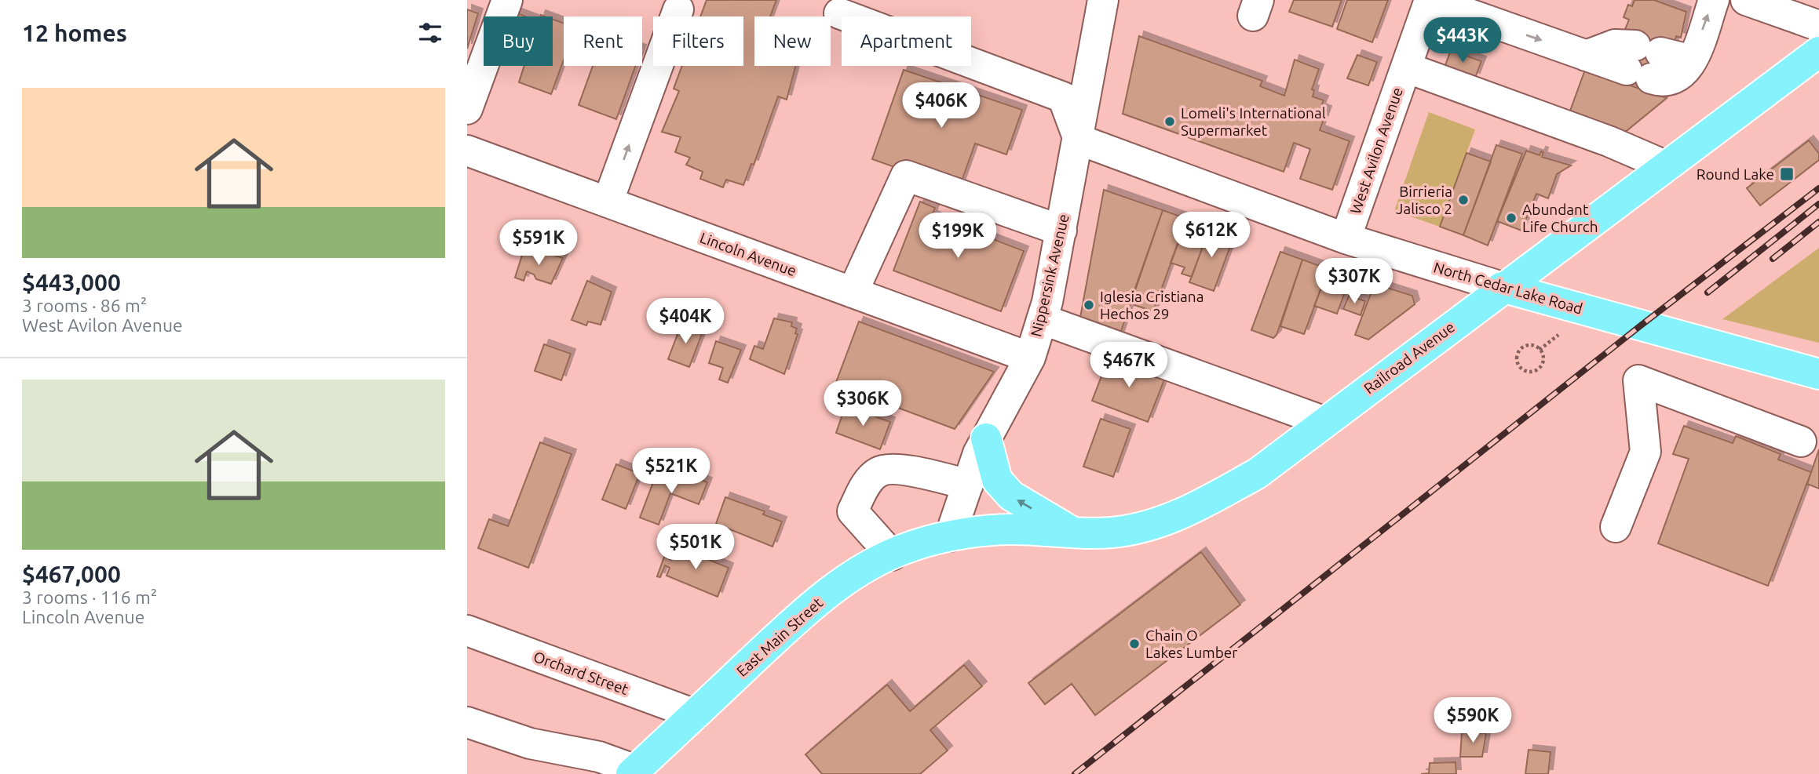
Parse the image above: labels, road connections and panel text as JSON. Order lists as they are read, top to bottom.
{
  "streets": {
    "main road": ["North Cedar Lake Road", "Railroad Avenue", "East Main Street"],
    "street": [
      "West Avilon Avenue",
      "Lincoln Avenue",
      "Nippersink Avenue",
      "Orchard Street"
    ]
  },
  "crossings": [
    ["West Avilon Avenue", "North Cedar Lake Road"],
    ["Lincoln Avenue", "Nippersink Avenue"],
    ["Nippersink Avenue", "North Cedar Lake Road"],
    ["Nippersink Avenue", "Railroad Avenue"],
    ["Nippersink Avenue", "East Main Street"],
    ["North Cedar Lake Road", "Railroad Avenue"],
    ["Railroad Avenue", "East Main Street"],
    ["East Main Street", "Orchard Street"]
  ],
  "places": {
    "other": [
      "Lomeli's International Supermarket",
      "Birrieria Jalisco 2",
      "Abundant Life Church",
      "Iglesia Cristiana Hechos 29",
      "Chain O Lakes Lumber"
    ],
    "transit": ["Round Lake"]
  },
  "page": {
    "heading": "12 homes",
    "chip": [
      "Buy",
      "Rent",
      "Filters",
      "New",
      "Apartment"
    ],
    "price": [
      "$443K",
      "$406K",
      "$612K",
      "$199K",
      "$591K",
      "$307K",
      "$404K",
      "$467K",
      "$306K",
      "$521K",
      "$501K",
      "$590K"
    ],
    "list": [
      {
        "name": "$443,000",
        "note": "3 rooms · 86 m² · West Avilon Avenue"
      },
      {
        "name": "$467,000",
        "note": "3 rooms · 116 m² · Lincoln Avenue"
      }
    ]
  }
}
